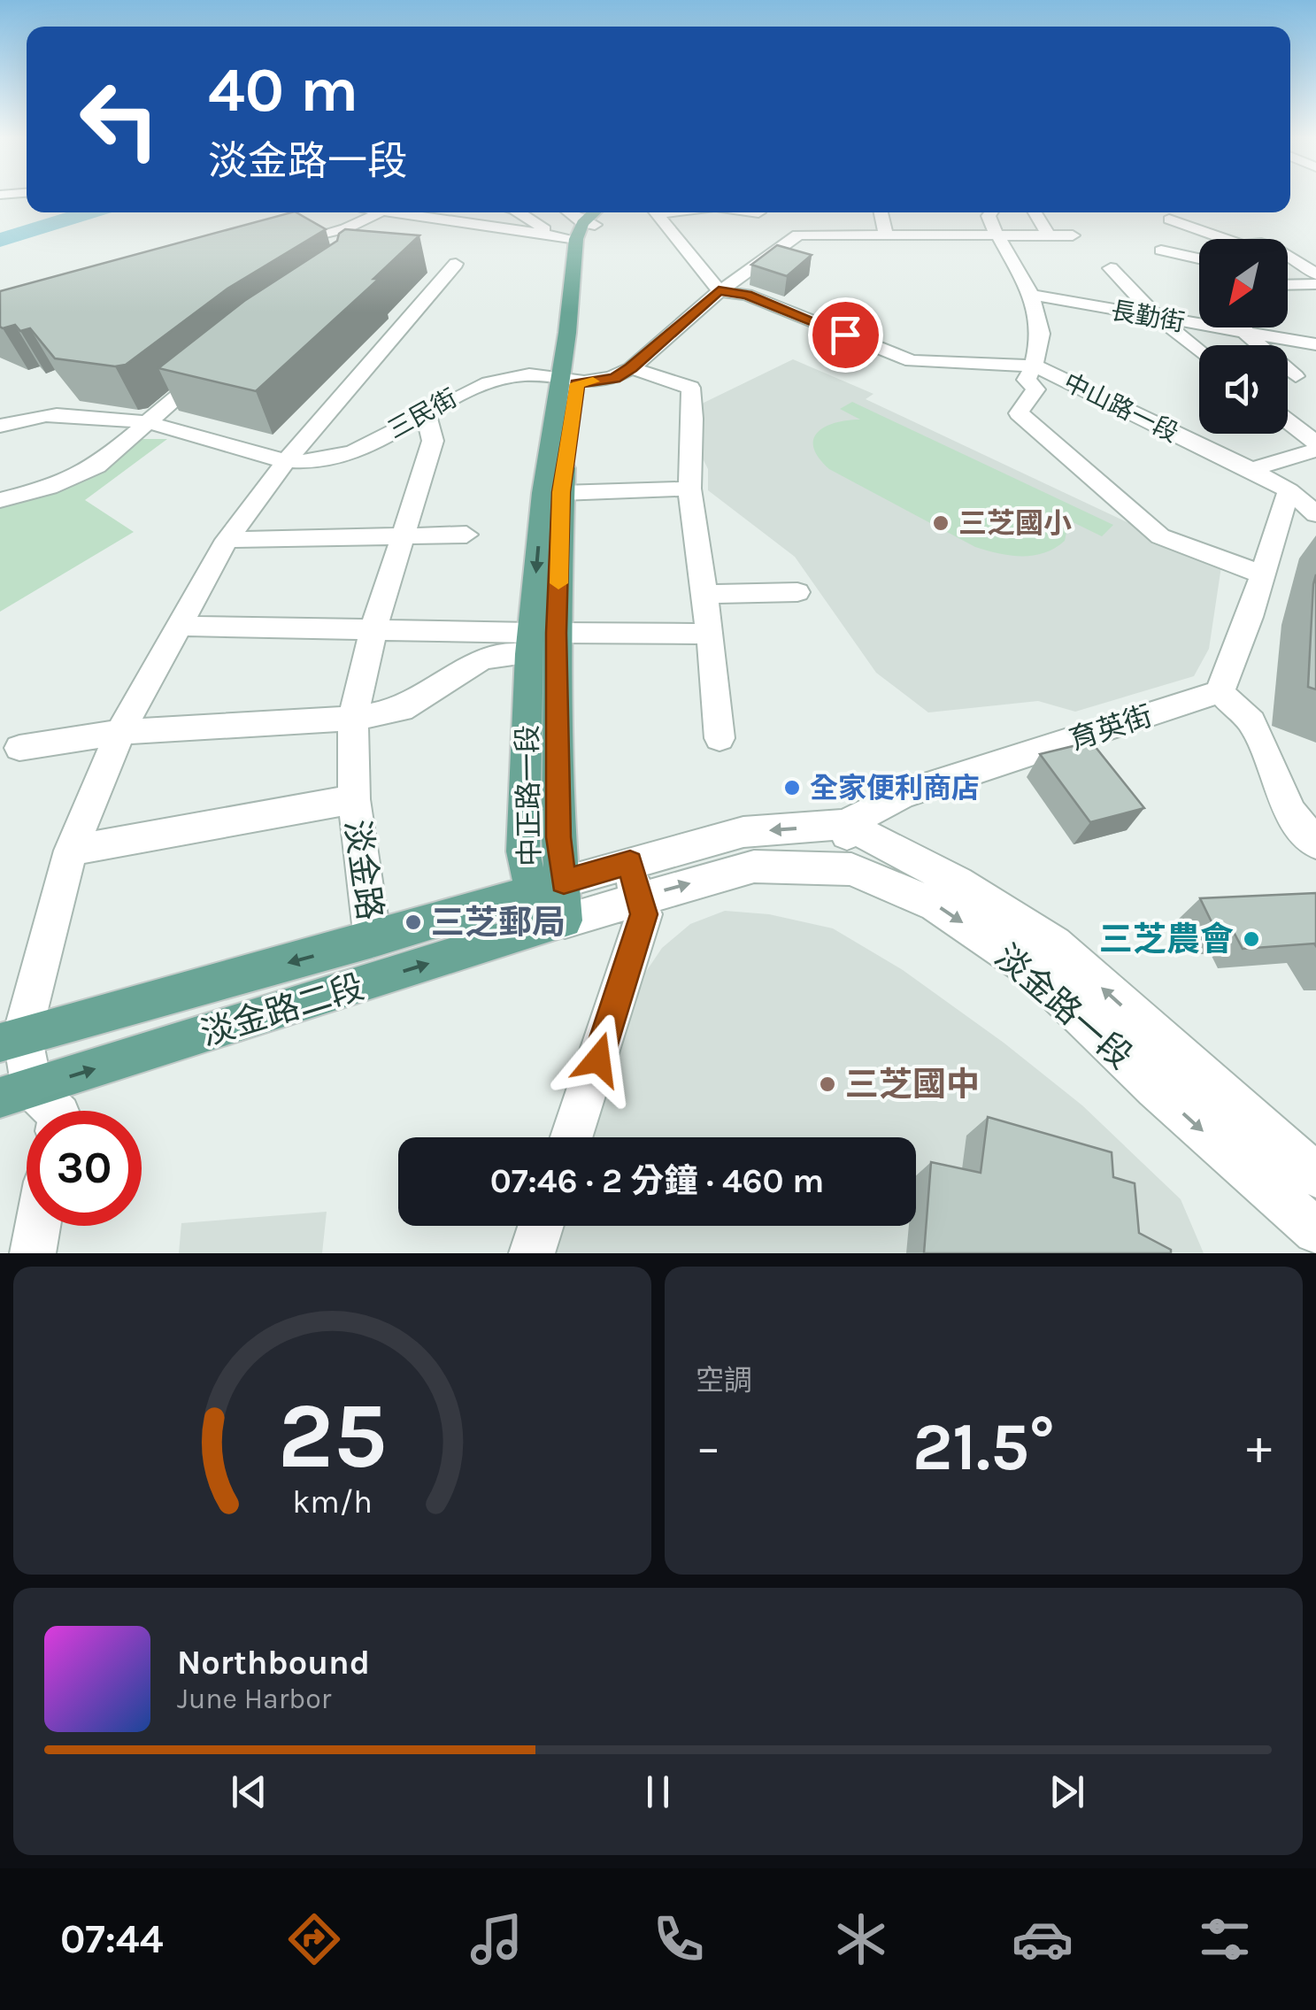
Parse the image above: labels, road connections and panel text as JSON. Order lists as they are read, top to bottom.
{
  "streets": {
    "main road": ["中正路一段", "淡金路二段"],
    "street": [
      "長勤街",
      "中山路一段",
      "三民街",
      "育英街",
      "淡金路",
      "淡金路一段"
    ]
  },
  "crossings": [
    ["長勤街", "中山路一段"],
    ["三民街", "中正路一段"],
    ["三民街", "淡金路"],
    ["育英街", "淡金路一段"],
    ["中正路一段", "淡金路一段"],
    ["中正路一段", "淡金路二段"],
    ["淡金路", "淡金路二段"],
    ["淡金路一段", "淡金路二段"]
  ],
  "places": [
    "三芝國小",
    "全家便利商店",
    "三芝郵局",
    "三芝農會",
    "三芝國中"
  ],
  "north": "bottom left",
  "page": {
    "turn": ["40 m", "淡金路一段"],
    "limit": "30",
    "trip": "07:46 · 2 分鐘 · 460 m",
    "tile": "空調",
    "heat": ["−", "21.5°", "+"],
    "song": ["Northbound", "June Harbor"],
    "tabs": "07:44",
    "gauge": ["25", "km/h"]
  }
}
